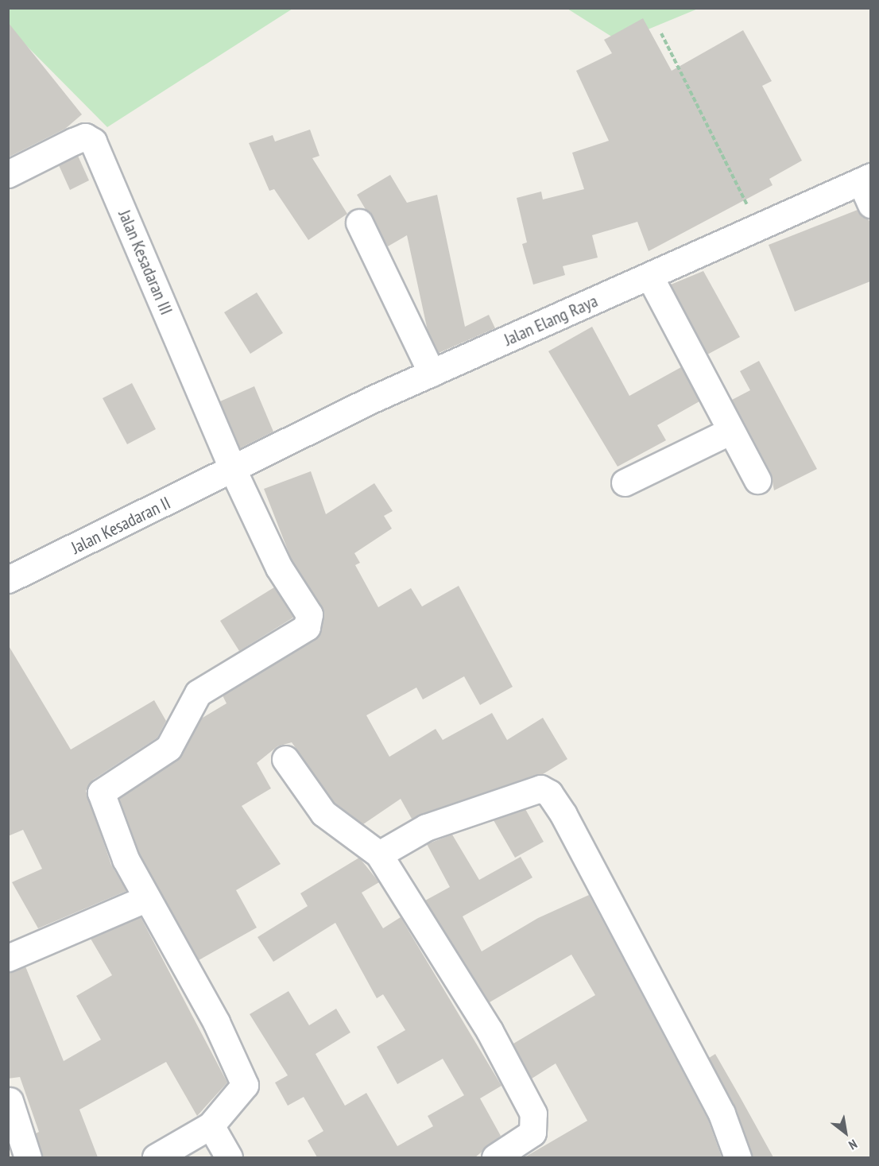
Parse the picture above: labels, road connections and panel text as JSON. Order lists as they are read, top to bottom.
{
  "streets": {
    "street": ["Jalan Kesadaran III", "Jalan Elang Raya", "Jalan Kesadaran II"]
  },
  "crossings": [
    ["Jalan Kesadaran III", "Jalan Elang Raya"],
    ["Jalan Kesadaran III", "Jalan Kesadaran II"],
    ["Jalan Elang Raya", "Jalan Kesadaran II"]
  ],
  "north": "bottom right"
}
